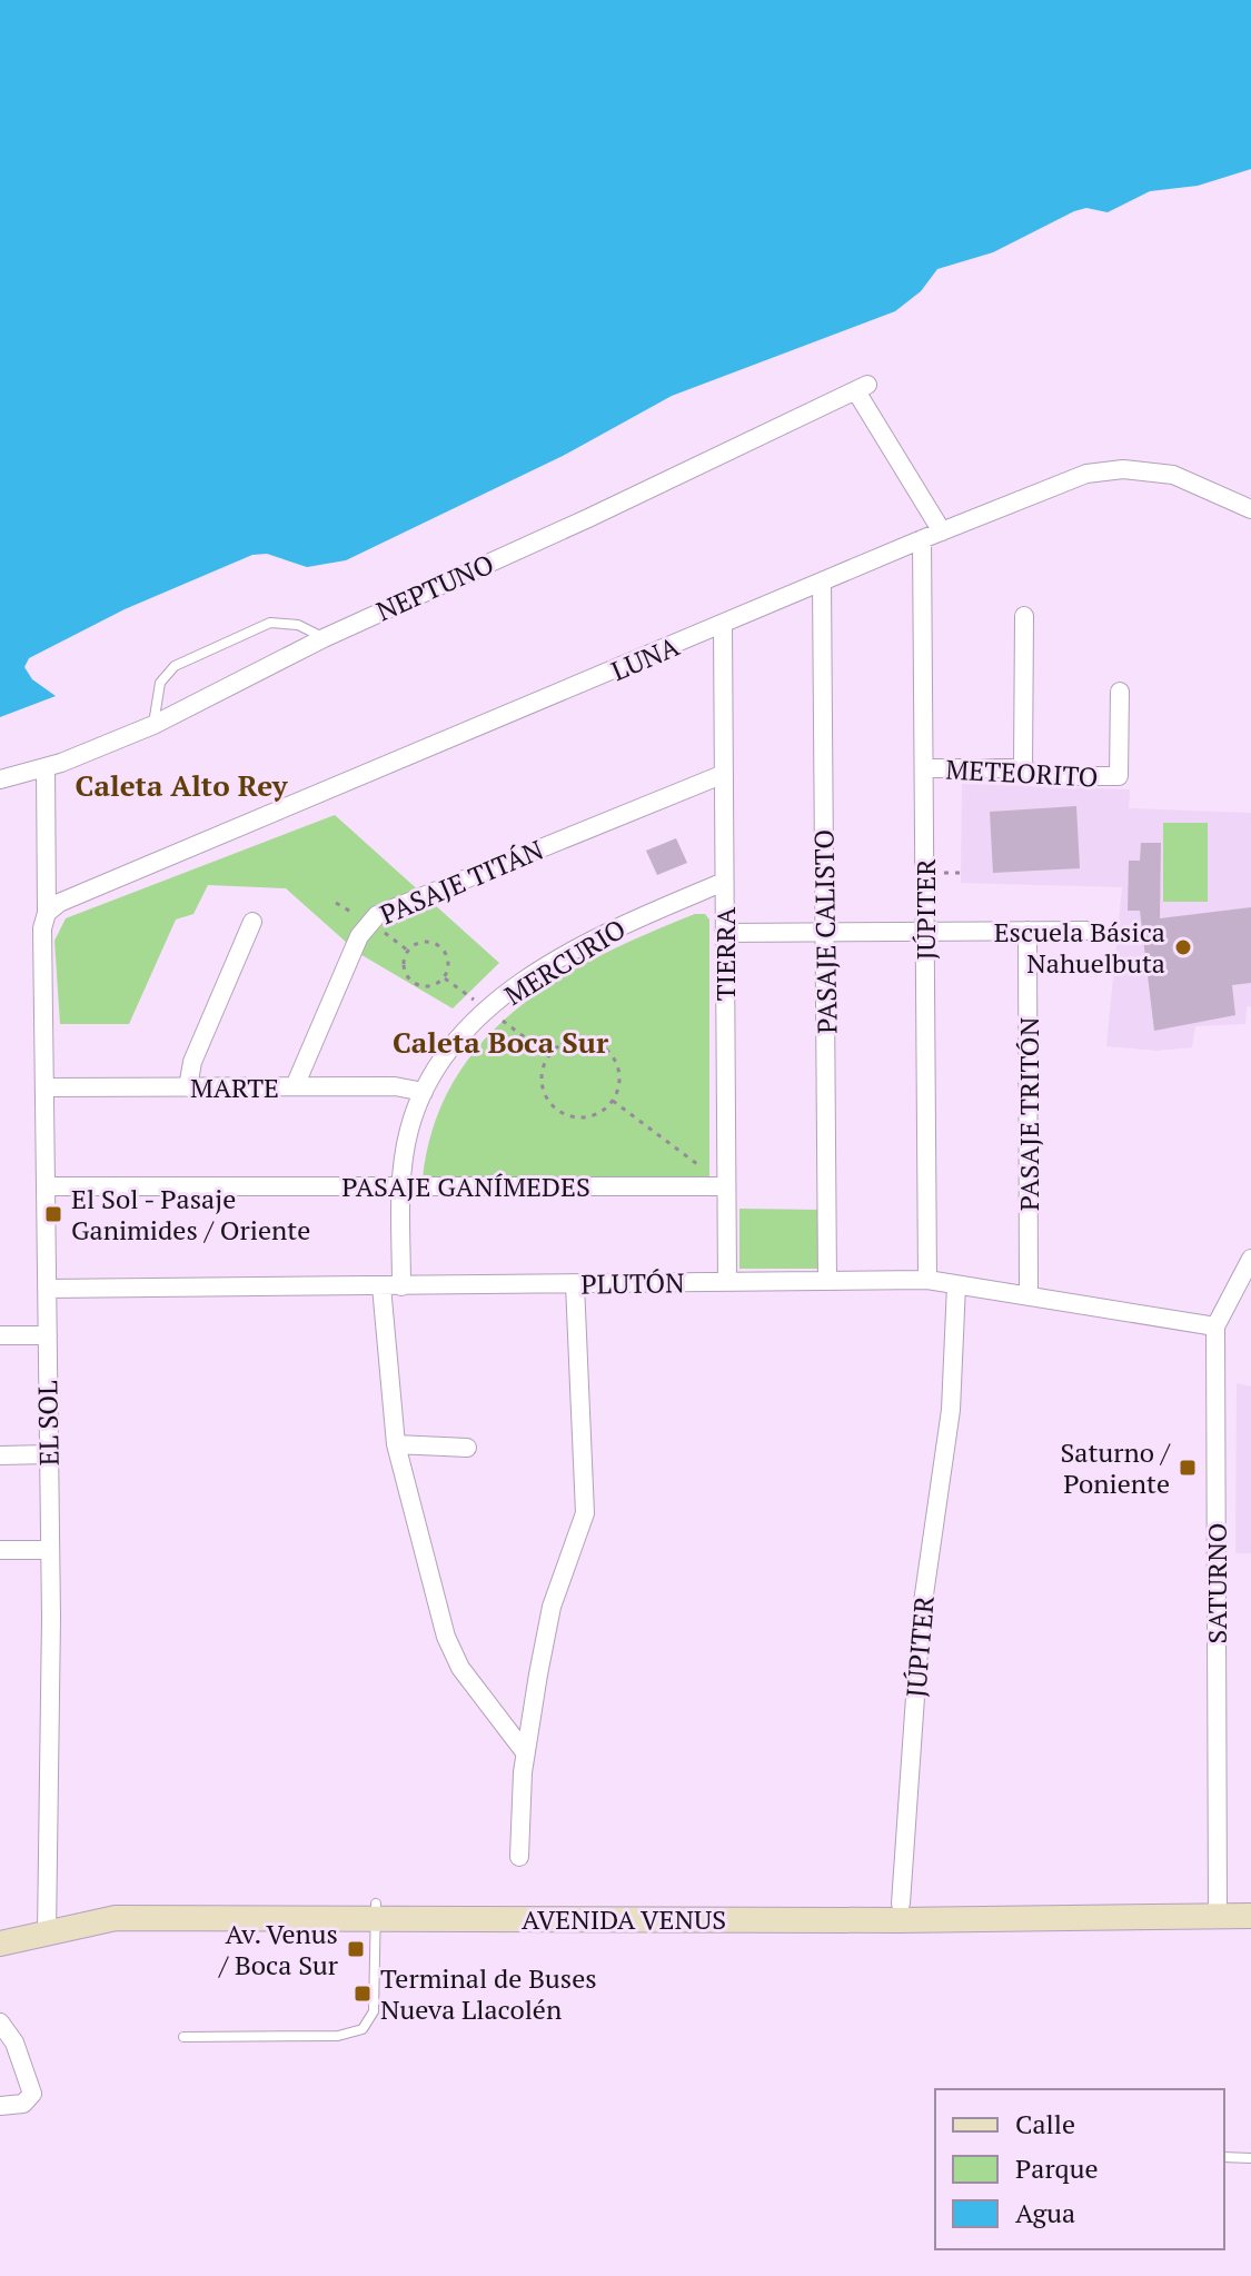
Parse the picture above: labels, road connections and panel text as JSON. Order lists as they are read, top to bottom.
{
  "streets": {
    "street": [
      "NEPTUNO",
      "LUNA",
      "METEORITO",
      "PASAJE TITÁN",
      "JÚPITER",
      "PASAJE CALISTO",
      "TIERRA",
      "MERCURIO",
      "MARTE",
      "PASAJE TRITÓN",
      "PASAJE GANÍMEDES",
      "PLUTÓN",
      "EL SOL",
      "SATURNO",
      "AVENIDA VENUS"
    ]
  },
  "crossings": [
    ["NEPTUNO", "LUNA"],
    ["NEPTUNO", "EL SOL"],
    ["LUNA", "JÚPITER"],
    ["LUNA", "PASAJE CALISTO"],
    ["LUNA", "TIERRA"],
    ["LUNA", "EL SOL"],
    ["METEORITO", "JÚPITER"],
    ["PASAJE TITÁN", "TIERRA"],
    ["PASAJE TITÁN", "MARTE"],
    ["JÚPITER", "PLUTÓN"],
    ["JÚPITER", "AVENIDA VENUS"],
    ["PASAJE CALISTO", "PLUTÓN"],
    ["TIERRA", "MERCURIO"],
    ["TIERRA", "PASAJE GANÍMEDES"],
    ["TIERRA", "PLUTÓN"],
    ["MERCURIO", "MARTE"],
    ["MERCURIO", "PASAJE GANÍMEDES"],
    ["MERCURIO", "PLUTÓN"],
    ["MARTE", "EL SOL"],
    ["PASAJE TRITÓN", "PLUTÓN"],
    ["PASAJE GANÍMEDES", "EL SOL"],
    ["PLUTÓN", "EL SOL"],
    ["PLUTÓN", "SATURNO"],
    ["EL SOL", "AVENIDA VENUS"],
    ["SATURNO", "AVENIDA VENUS"]
  ],
  "districts": ["Caleta Alto Rey", "Caleta Boca Sur"],
  "places": {
    "other": ["Escuela Básica Nahuelbuta"],
    "transit": [
      "El Sol - Pasaje Ganimides / Oriente",
      "Saturno / Poniente",
      "Av. Venus / Boca Sur",
      "Terminal de Buses Nueva Llacolén"
    ]
  },
  "legend": ["Calle", "Parque", "Agua"]
}
